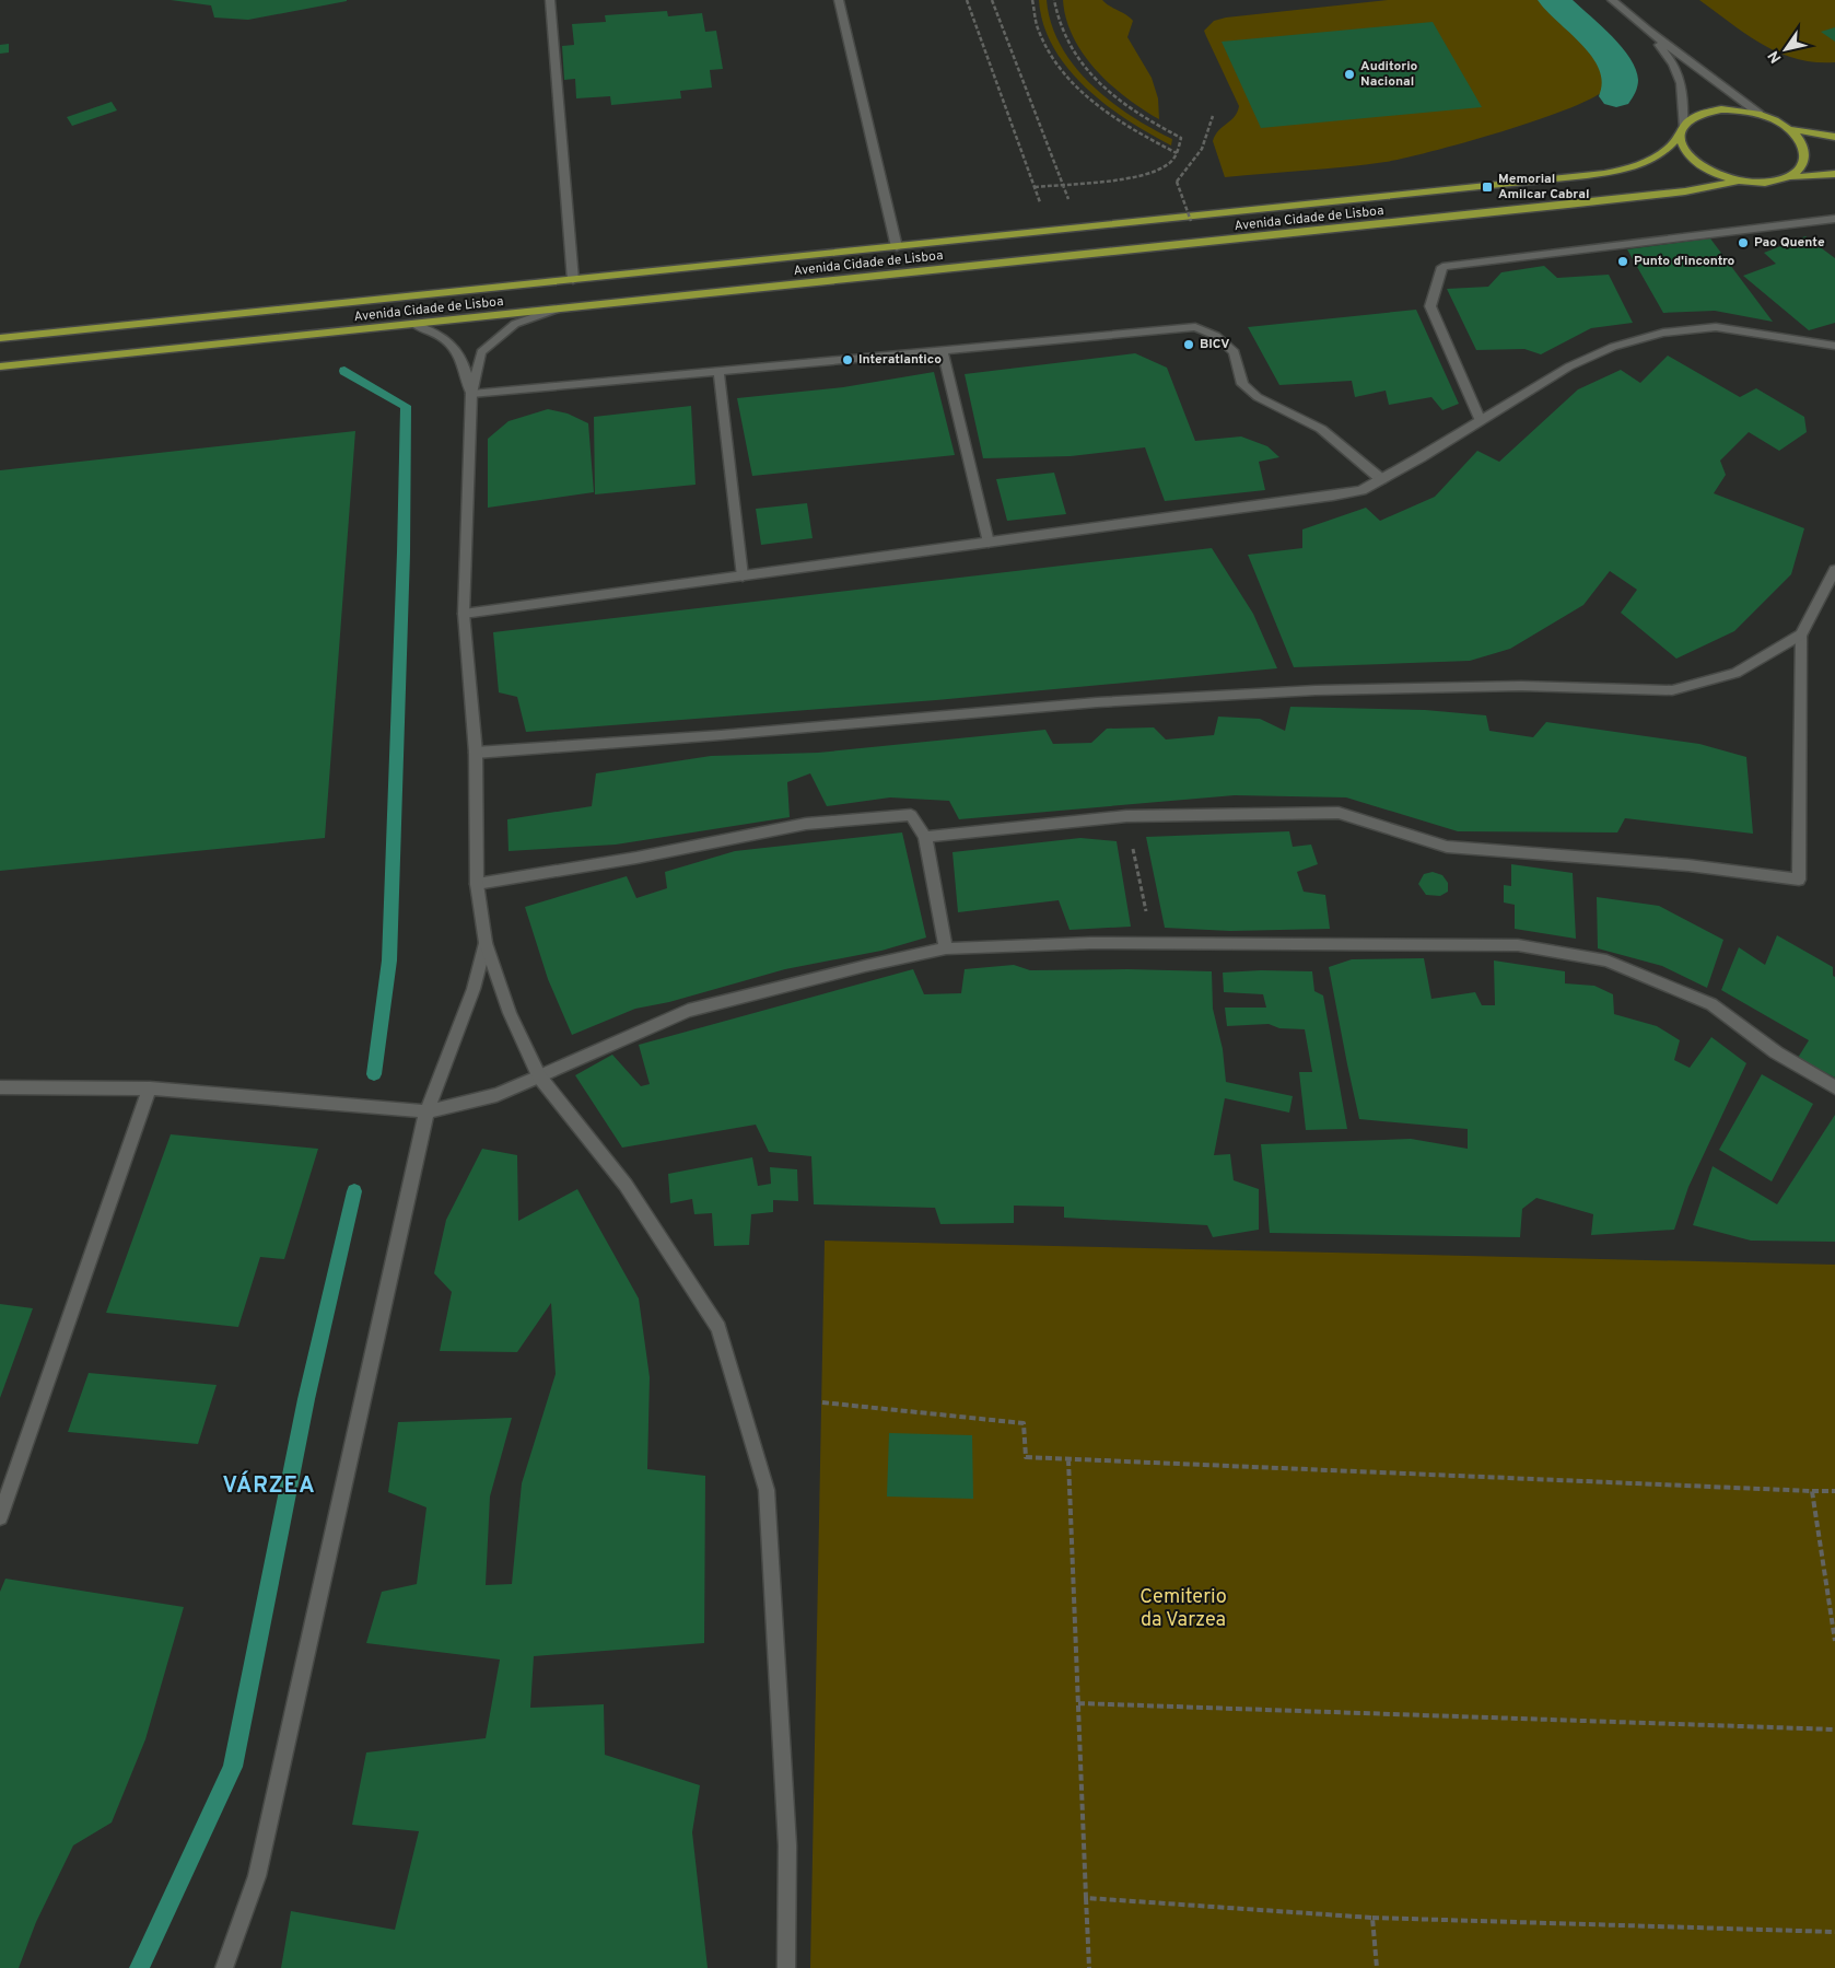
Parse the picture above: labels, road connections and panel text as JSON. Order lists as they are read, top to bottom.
{
  "streets": {
    "main road": ["Avenida Cidade de Lisboa"]
  },
  "districts": ["VÁRZEA"],
  "parks": ["Cemiterio da Varzea"],
  "places": {
    "other": [
      "Auditorio Nacional",
      "Pao Quente",
      "Punto d'incontro",
      "BICV",
      "Interatlantico"
    ],
    "transit": ["Memorial Amilcar Cabral"]
  },
  "north": "bottom left"
}
